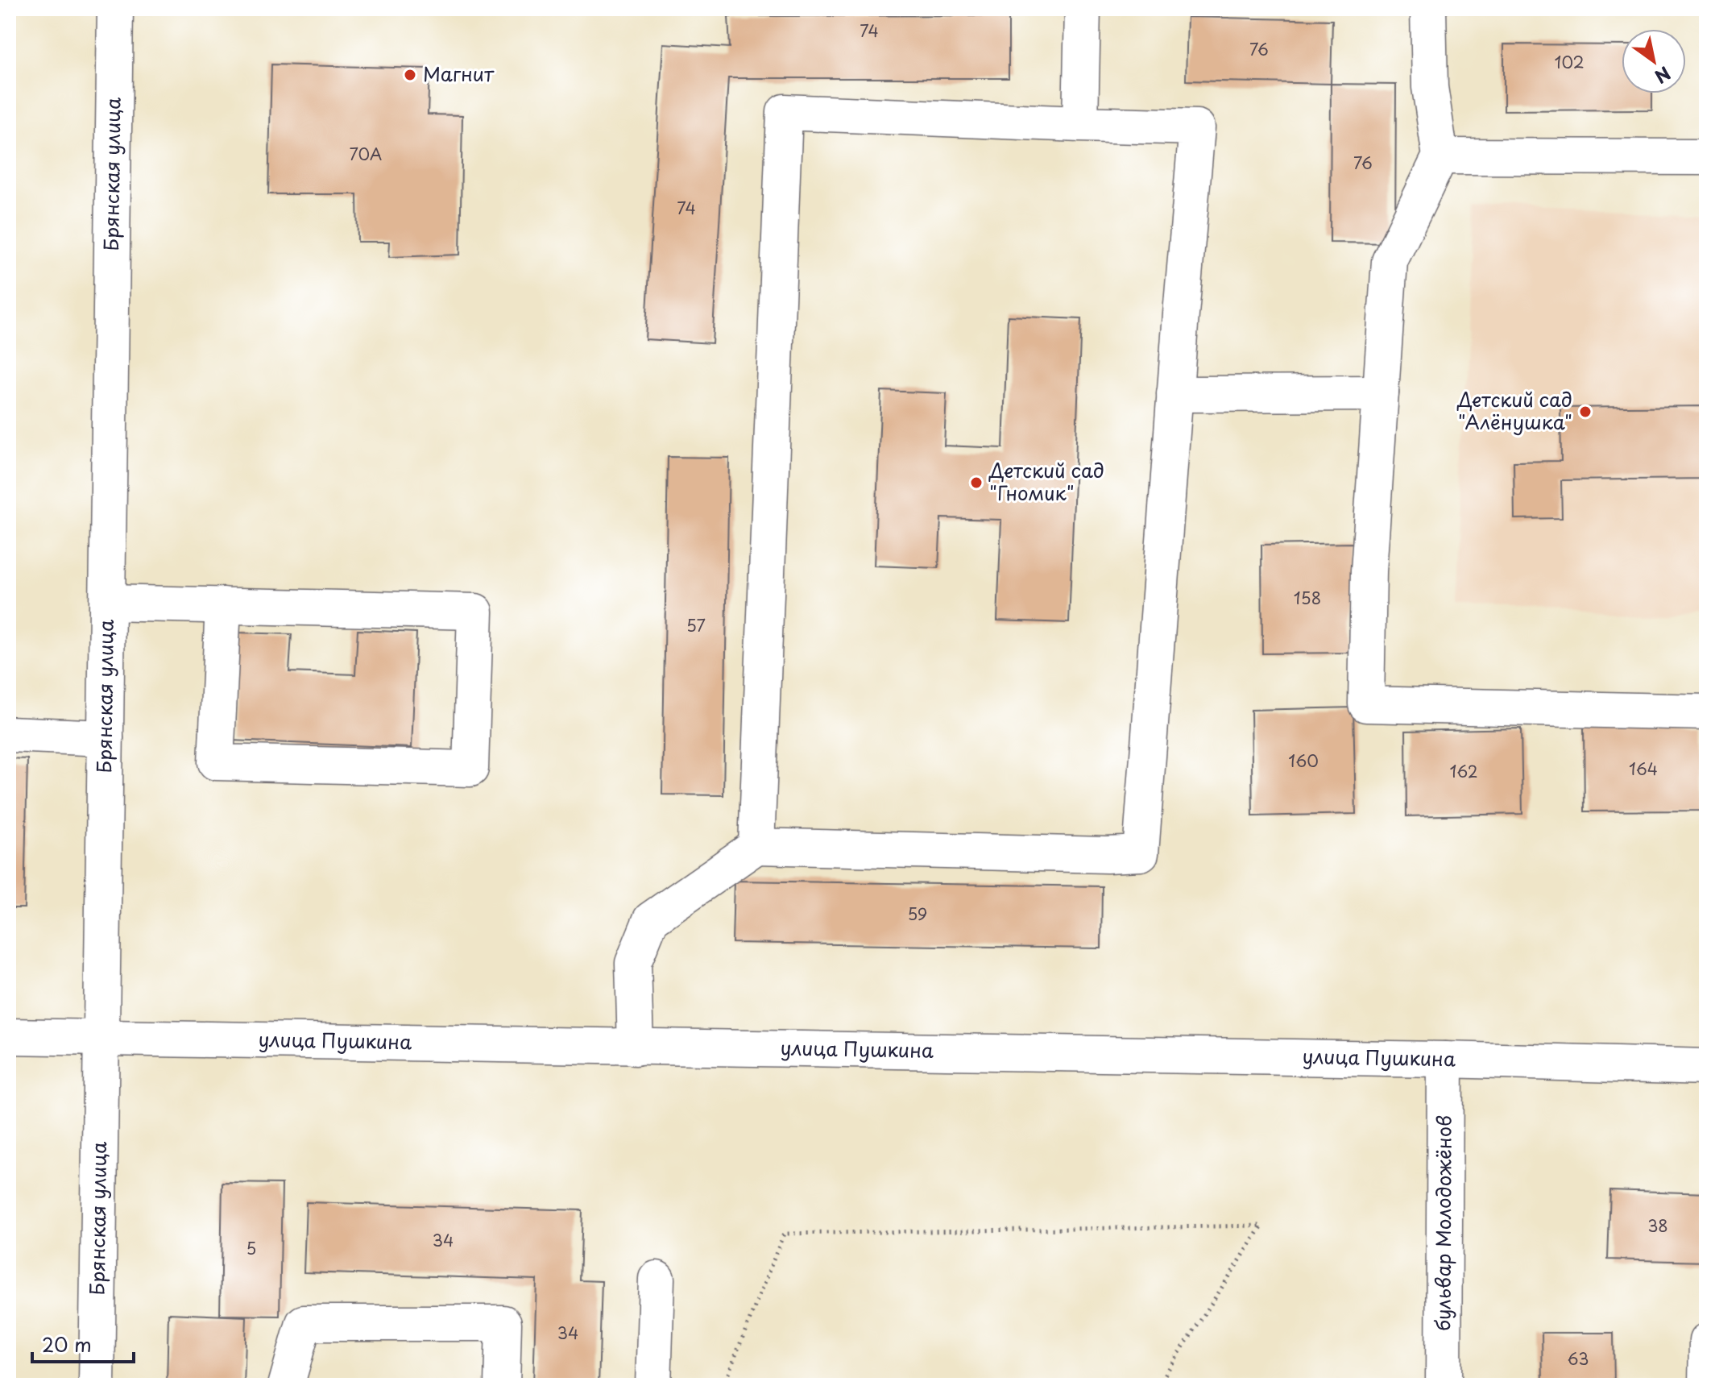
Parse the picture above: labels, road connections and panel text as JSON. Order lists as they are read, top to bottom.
{
  "streets": {
    "street": ["Брянская улица", "улица Пушкина", "бульвар Молодожёнов"]
  },
  "crossings": [
    ["Брянская улица", "улица Пушкина"],
    ["улица Пушкина", "бульвар Молодожёнов"]
  ],
  "places": ["Магнит", "Детский сад \"Алёнушка\"", "Детский сад \"Гномик\""],
  "house_numbers": [
    "74",
    "76",
    "102",
    "70А",
    "76",
    "74",
    "158",
    "57",
    "160",
    "164",
    "162",
    "59",
    "38",
    "34",
    "5",
    "34",
    "63"
  ],
  "scale_bar": "20 m",
  "north": "bottom right"
}
